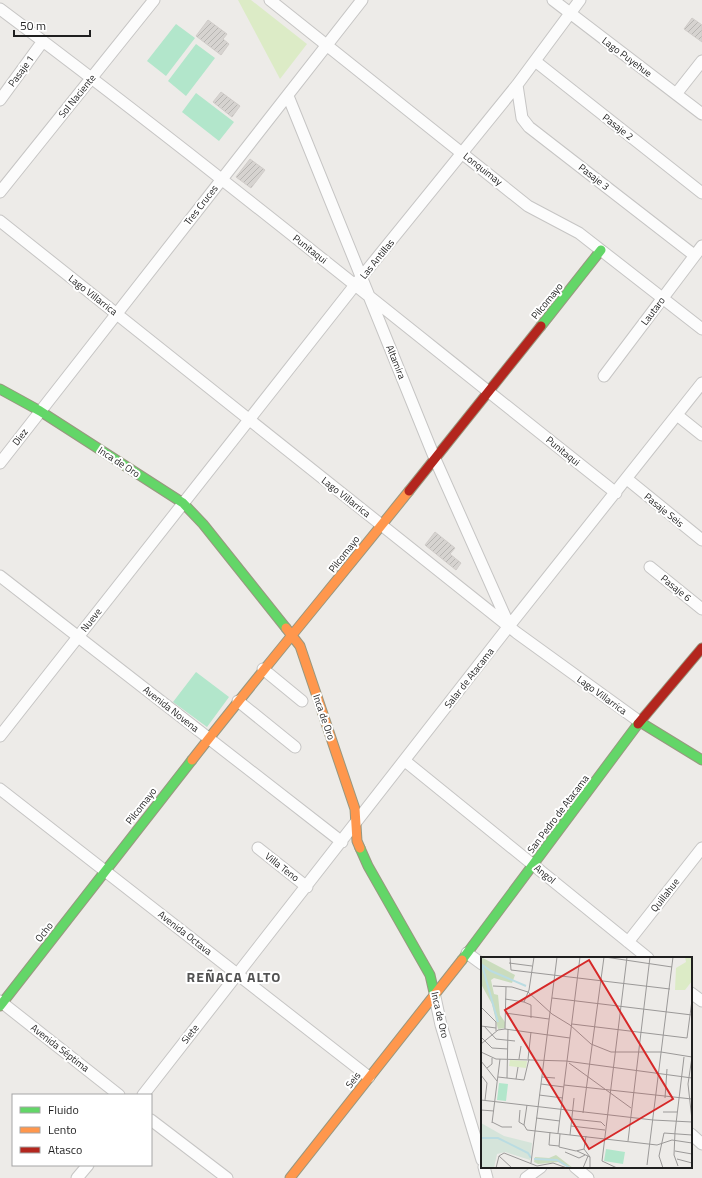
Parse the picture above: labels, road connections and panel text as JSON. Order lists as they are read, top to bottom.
{
  "streets": {
    "street": [
      "Lago Puyehue",
      "Pasaje 1",
      "Sol Naciente",
      "Pasaje 2",
      "Lonquimay",
      "Pasaje 3",
      "Tres Cruces",
      "Punitaqui",
      "Las Antillas",
      "Lago Villarrica",
      "Pilcomayo",
      "Lautaro",
      "Altamira",
      "Diez",
      "Inca de Oro",
      "Pasaje Seis",
      "Pasaje 6",
      "Nueve",
      "Salar de Atacama",
      "Avenida Novena",
      "San Pedro de Atacama",
      "Villa Teno",
      "Angol",
      "Quillahue",
      "Ocho",
      "Avenida Octava",
      "Siete",
      "Avenida Séptima",
      "Seis"
    ]
  },
  "crossings": [
    ["Lago Puyehue", "Las Antillas"],
    ["Pasaje 1", "Punitaqui"],
    ["Sol Naciente", "Punitaqui"],
    ["Pasaje 2", "Las Antillas"],
    ["Lonquimay", "Tres Cruces"],
    ["Lonquimay", "Las Antillas"],
    ["Lonquimay", "Pilcomayo"],
    ["Lonquimay", "Lautaro"],
    ["Pasaje 3", "Las Antillas"],
    ["Pasaje 3", "Lautaro"],
    ["Tres Cruces", "Punitaqui"],
    ["Tres Cruces", "Lago Villarrica"],
    ["Tres Cruces", "Diez"],
    ["Tres Cruces", "Inca de Oro"],
    ["Punitaqui", "Las Antillas"],
    ["Punitaqui", "Pilcomayo"],
    ["Punitaqui", "Altamira"],
    ["Punitaqui", "Salar de Atacama"],
    ["Las Antillas", "Lago Villarrica"],
    ["Las Antillas", "Inca de Oro"],
    ["Las Antillas", "Nueve"],
    ["Lago Villarrica", "Pilcomayo"],
    ["Lago Villarrica", "Altamira"],
    ["Lago Villarrica", "Salar de Atacama"],
    ["Lago Villarrica", "San Pedro de Atacama"],
    ["Pilcomayo", "Altamira"],
    ["Pilcomayo", "Inca de Oro"],
    ["Pilcomayo", "Avenida Novena"],
    ["Pilcomayo", "Ocho"],
    ["Pilcomayo", "Avenida Octava"],
    ["Altamira", "Salar de Atacama"],
    ["Diez", "Inca de Oro"],
    ["Inca de Oro", "Nueve"],
    ["Inca de Oro", "Salar de Atacama"],
    ["Inca de Oro", "San Pedro de Atacama"],
    ["Inca de Oro", "Seis"],
    ["Pasaje Seis", "Salar de Atacama"],
    ["Nueve", "Avenida Novena"],
    ["Salar de Atacama", "Avenida Novena"],
    ["Salar de Atacama", "Villa Teno"],
    ["Salar de Atacama", "Angol"],
    ["Salar de Atacama", "Avenida Octava"],
    ["Salar de Atacama", "Siete"],
    ["San Pedro de Atacama", "Angol"],
    ["San Pedro de Atacama", "Seis"],
    ["Angol", "Quillahue"],
    ["Ocho", "Avenida Octava"],
    ["Ocho", "Avenida Séptima"],
    ["Avenida Octava", "Siete"],
    ["Avenida Octava", "Seis"]
  ],
  "districts": ["REÑACA ALTO"],
  "legend": ["Fluido", "Lento", "Atasco"],
  "scale_bar": "50 m"
}
